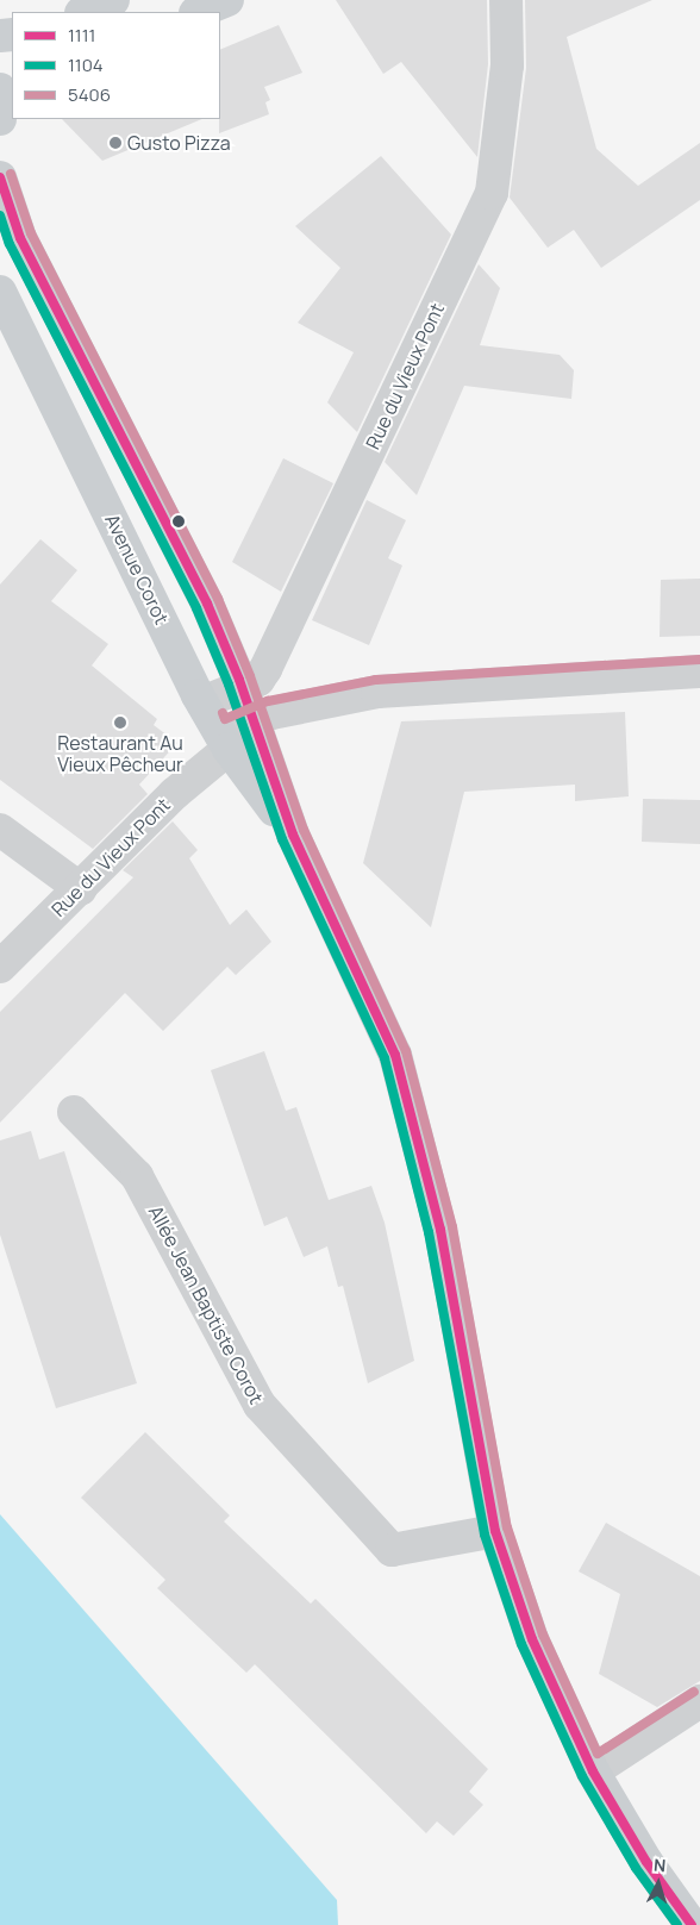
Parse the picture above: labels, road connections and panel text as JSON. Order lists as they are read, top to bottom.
{
  "streets": {
    "main road": ["Avenue Corot"],
    "street": ["Rue du Vieux Pont", "Allée Jean Baptiste Corot"]
  },
  "crossings": [
    ["Rue du Vieux Pont", "Avenue Corot"],
    ["Avenue Corot", "Allée Jean Baptiste Corot"]
  ],
  "places": ["Gusto Pizza", "Restaurant Au Vieux Pêcheur"],
  "lines": ["transit line 5406", "transit line 1111", "transit line 1104"],
  "legend": ["1111", "1104", "5406"],
  "north": "top"
}
